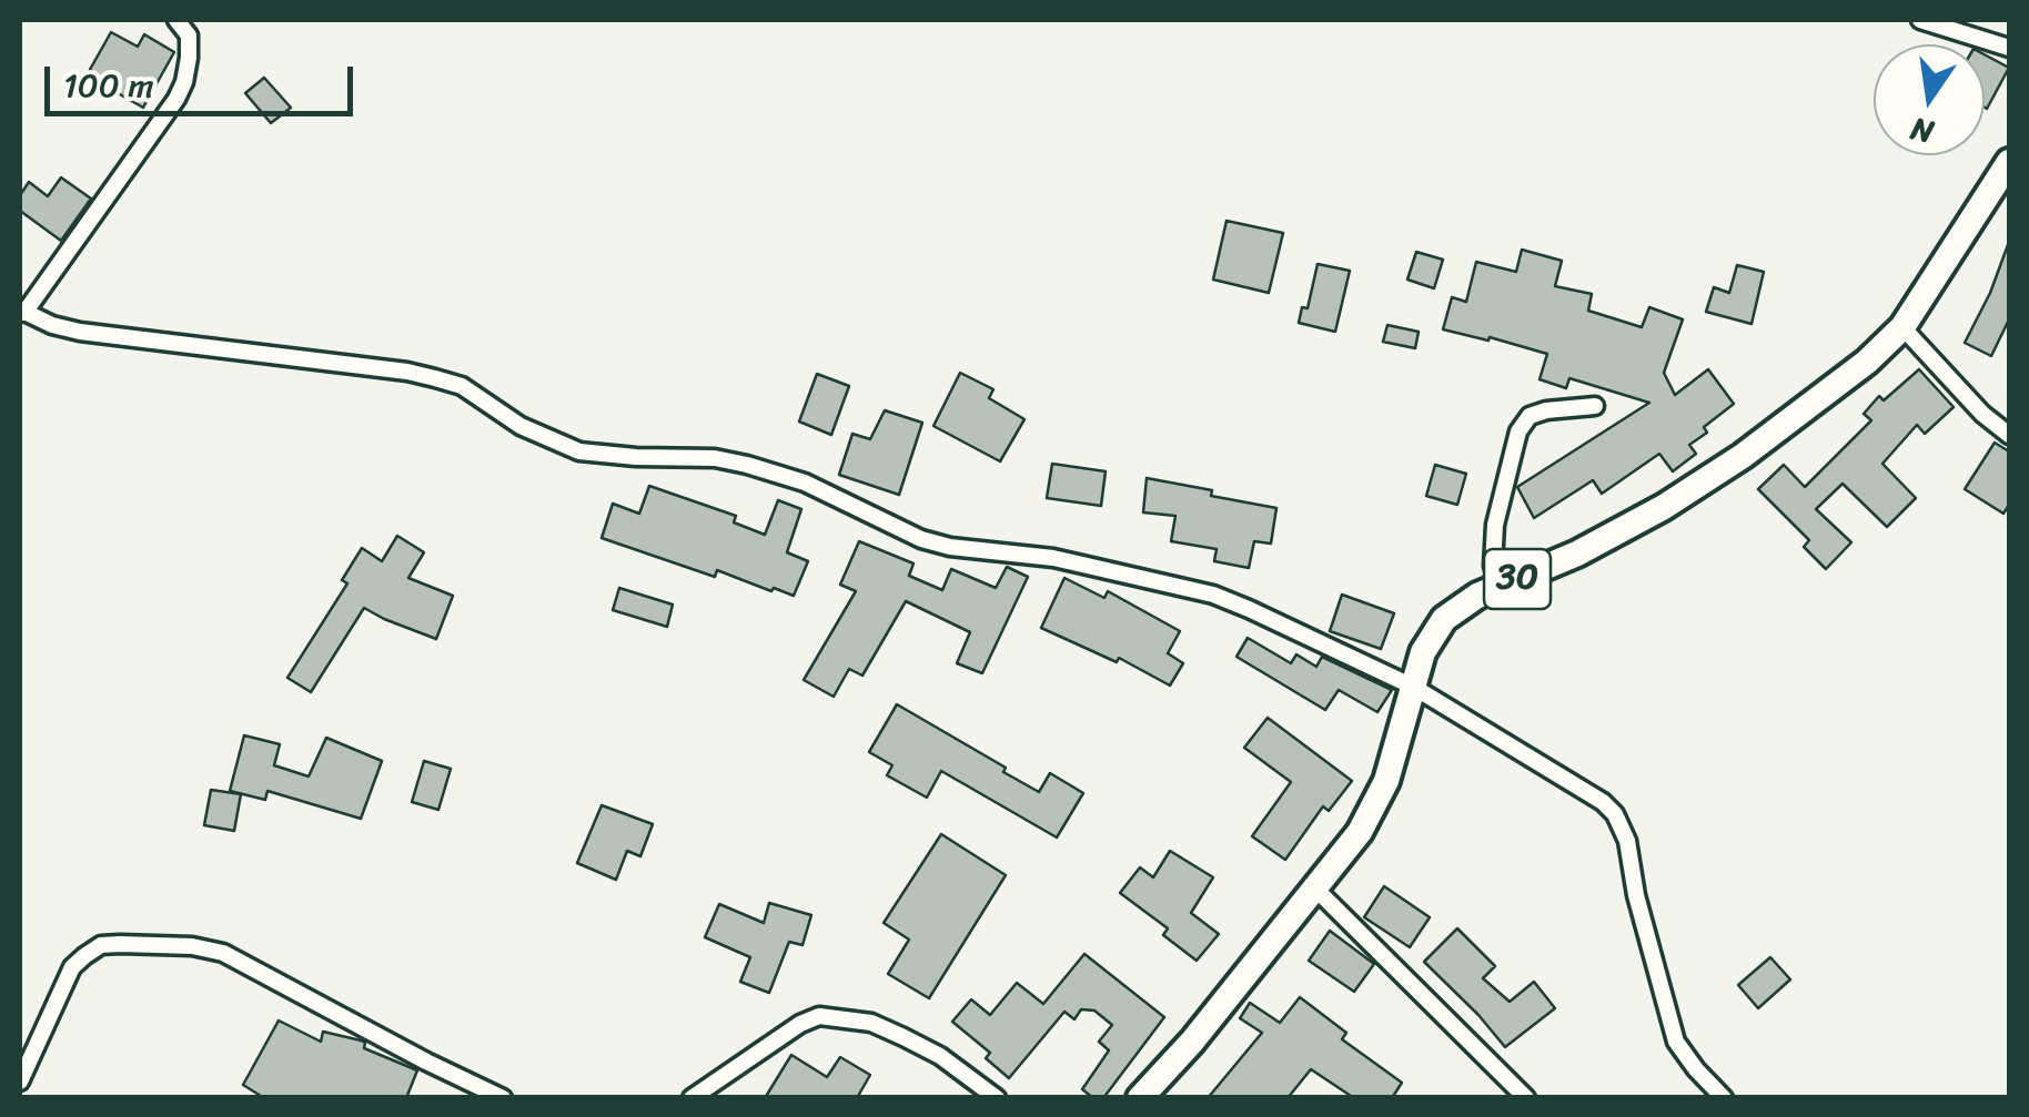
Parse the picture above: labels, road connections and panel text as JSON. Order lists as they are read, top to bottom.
{
  "streets": {
    "highway": ["30"]
  },
  "scale_bar": "100 m",
  "north": "bottom"
}
